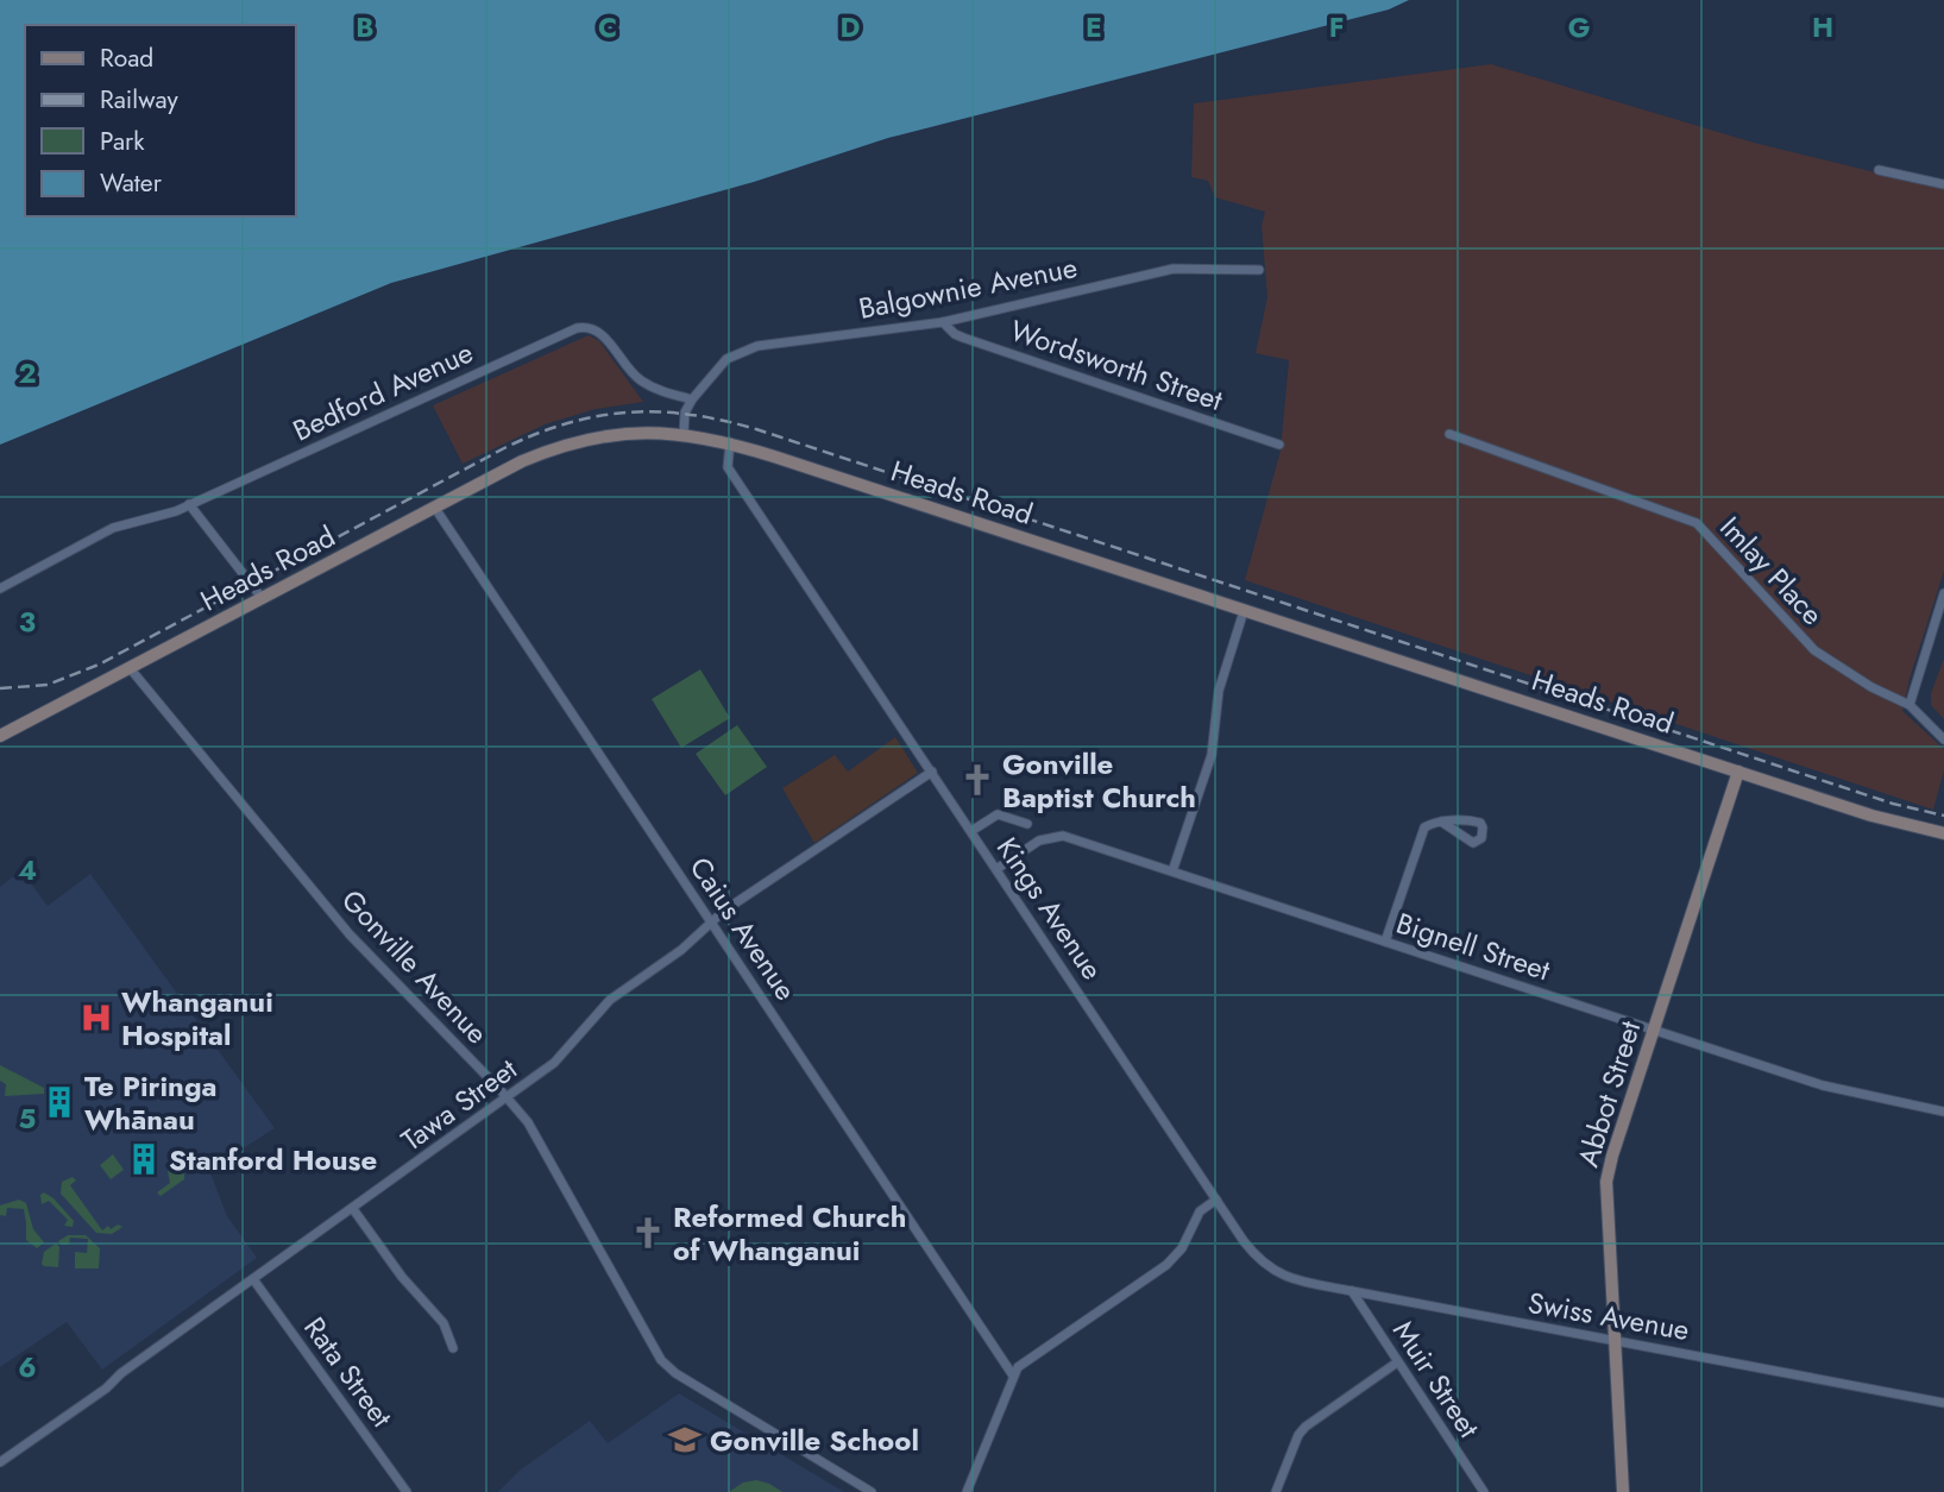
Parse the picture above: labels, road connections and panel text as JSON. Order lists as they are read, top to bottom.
{
  "streets": {
    "main road": ["Heads Road", "Abbot Street"],
    "street": [
      "Balgownie Avenue",
      "Wordsworth Street",
      "Bedford Avenue",
      "Imlay Place",
      "Kings Avenue",
      "Caius Avenue",
      "Bignell Street",
      "Gonville Avenue",
      "Tawa Street",
      "Swiss Avenue",
      "Rata Street",
      "Muir Street"
    ]
  },
  "crossings": [
    ["Balgownie Avenue", "Wordsworth Street"],
    ["Balgownie Avenue", "Bedford Avenue"],
    ["Balgownie Avenue", "Heads Road"],
    ["Heads Road", "Kings Avenue"],
    ["Heads Road", "Caius Avenue"],
    ["Heads Road", "Gonville Avenue"],
    ["Heads Road", "Abbot Street"],
    ["Kings Avenue", "Bignell Street"],
    ["Kings Avenue", "Tawa Street"],
    ["Kings Avenue", "Swiss Avenue"],
    ["Caius Avenue", "Tawa Street"],
    ["Bignell Street", "Abbot Street"],
    ["Gonville Avenue", "Tawa Street"],
    ["Abbot Street", "Swiss Avenue"],
    ["Tawa Street", "Rata Street"],
    ["Swiss Avenue", "Muir Street"]
  ],
  "places": {
    "church": ["Gonville Baptist Church", "Reformed Church of Whanganui"],
    "hospital": ["Whanganui Hospital"],
    "building": ["Te Piringa Whānau", "Stanford House"],
    "school or university": ["Gonville School"]
  },
  "legend": [
    "Road",
    "Railway",
    "Park",
    "Water"
  ],
  "grid": {
    "columns": [
      "B",
      "C",
      "D",
      "E",
      "F",
      "G",
      "H"
    ],
    "rows": [
      "2",
      "3",
      "4",
      "5",
      "6"
    ]
  }
}
